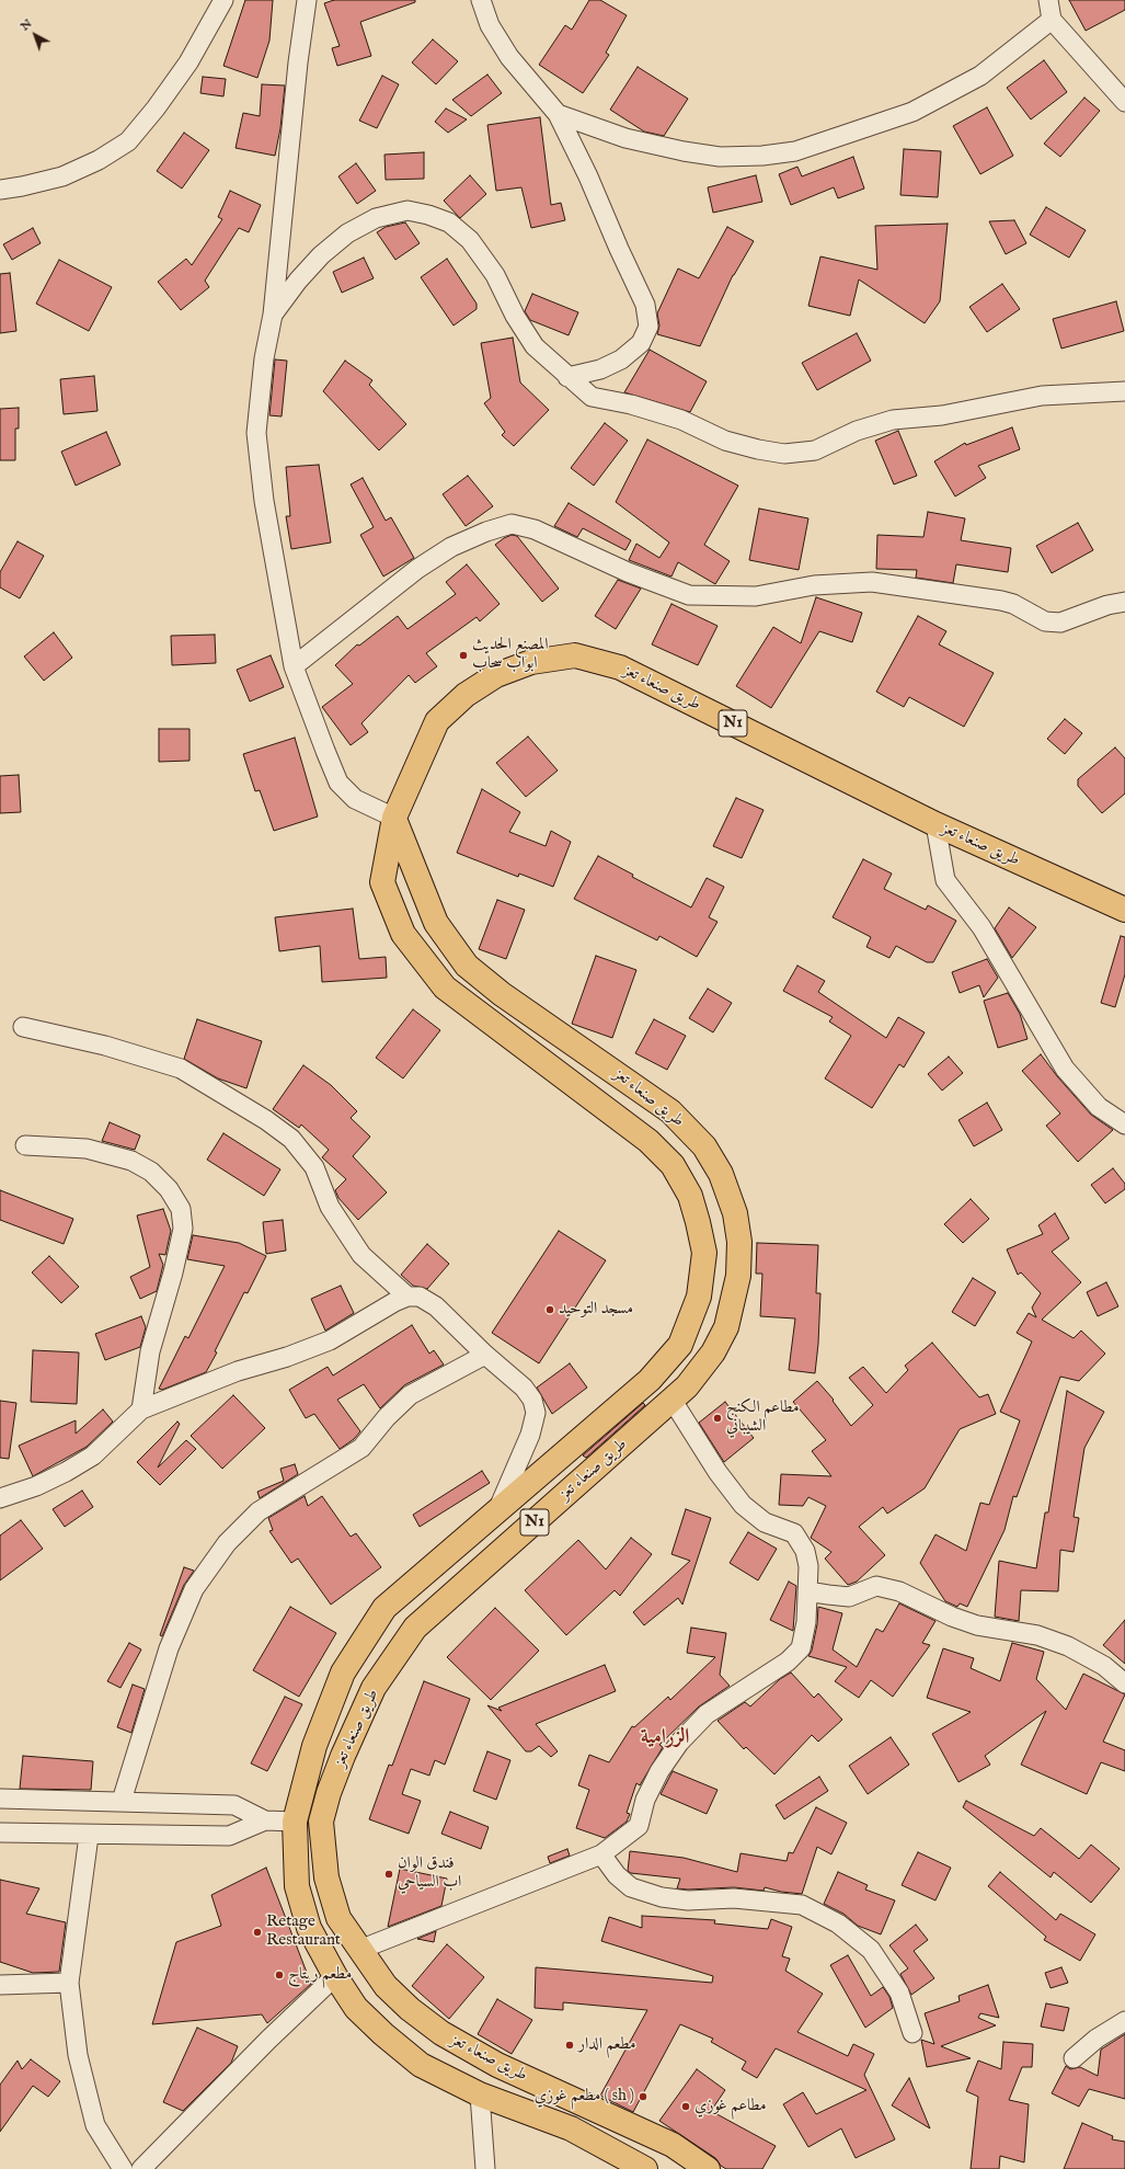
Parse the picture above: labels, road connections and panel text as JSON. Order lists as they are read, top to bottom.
{
  "streets": {
    "highway": ["طريق صنعاء تعز", "N1"]
  },
  "districts": ["الزرامية"],
  "places": [
    "المصنع الحديث ابواب سحاب",
    "مسجد التوحيد",
    "مطاعم الكنج الشيباني",
    "فندق الوان اب السياحي",
    "Retage Restaurant",
    "مطعم ريتاج",
    "مطعم الدار",
    "مطعم غوزي ( sh )",
    "مطاعم غوزي"
  ],
  "north": "top left"
}
